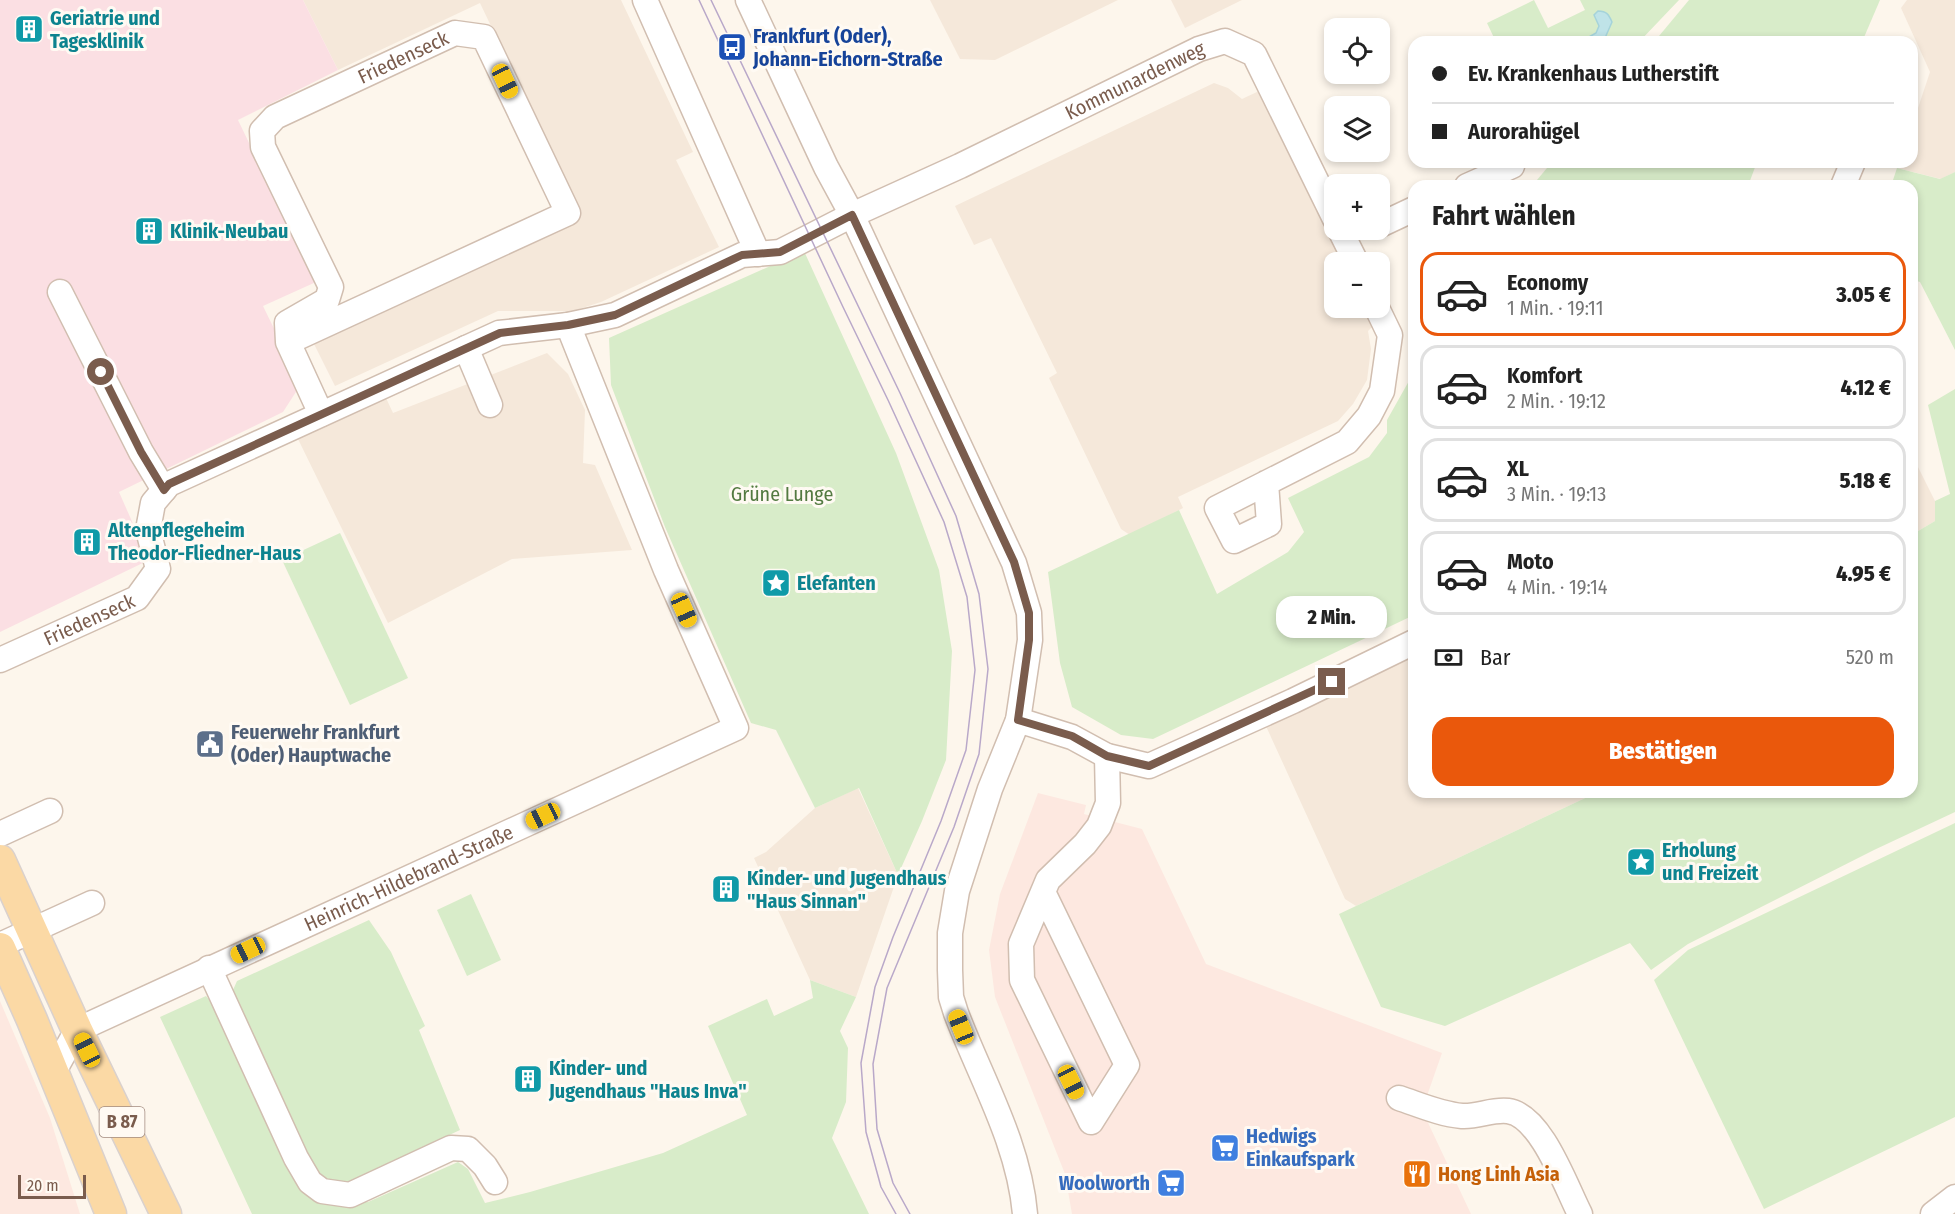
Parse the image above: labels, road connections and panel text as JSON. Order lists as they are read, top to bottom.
{
  "streets": {
    "main road": ["B 87"],
    "street": ["Friedenseck", "Kommunardenweg", "Heinrich-Hildebrand-Straße"]
  },
  "crossings": [
    ["Heinrich-Hildebrand-Straße", "B 87"]
  ],
  "parks": ["Grüne Lunge"],
  "places": {
    "building": [
      "Geriatrie und Tagesklinik",
      "Klinik-Neubau",
      "Altenpflegeheim Theodor-Fliedner-Haus",
      "Kinder- und Jugendhaus \"Haus Sinnan\"",
      "Kinder- und Jugendhaus \"Haus Inva\""
    ],
    "bus stop": ["Frankfurt (Oder), Johann-Eichorn-Straße"],
    "place": ["Elefanten", "Erholung und Freizeit"],
    "public building": ["Feuerwehr Frankfurt (Oder) Hauptwache"],
    "supermarket": ["Hedwigs Einkaufspark", "Woolworth"],
    "restaurant": ["Hong Linh Asia"]
  },
  "scale_bar": "20 m",
  "page": {
    "map_buttons": ["+", "−"],
    "banner": ["Ev. Krankenhaus Lutherstift", "Aurorahügel"],
    "heading": "Fahrt wählen",
    "list": [
      {
        "name": "Economy",
        "note": "1 Min. · 19:11",
        "value": "3.05 €"
      },
      {
        "name": "Komfort",
        "note": "2 Min. · 19:12",
        "value": "4.12 €"
      },
      {
        "name": "XL",
        "note": "3 Min. · 19:13",
        "value": "5.18 €"
      },
      {
        "name": "Moto",
        "note": "4 Min. · 19:14",
        "value": "4.95 €"
      }
    ],
    "bubble": "2 Min.",
    "pay": ["Bar", "520 m"],
    "buttons": "Bestätigen",
    "scale": "20 m"
  }
}
